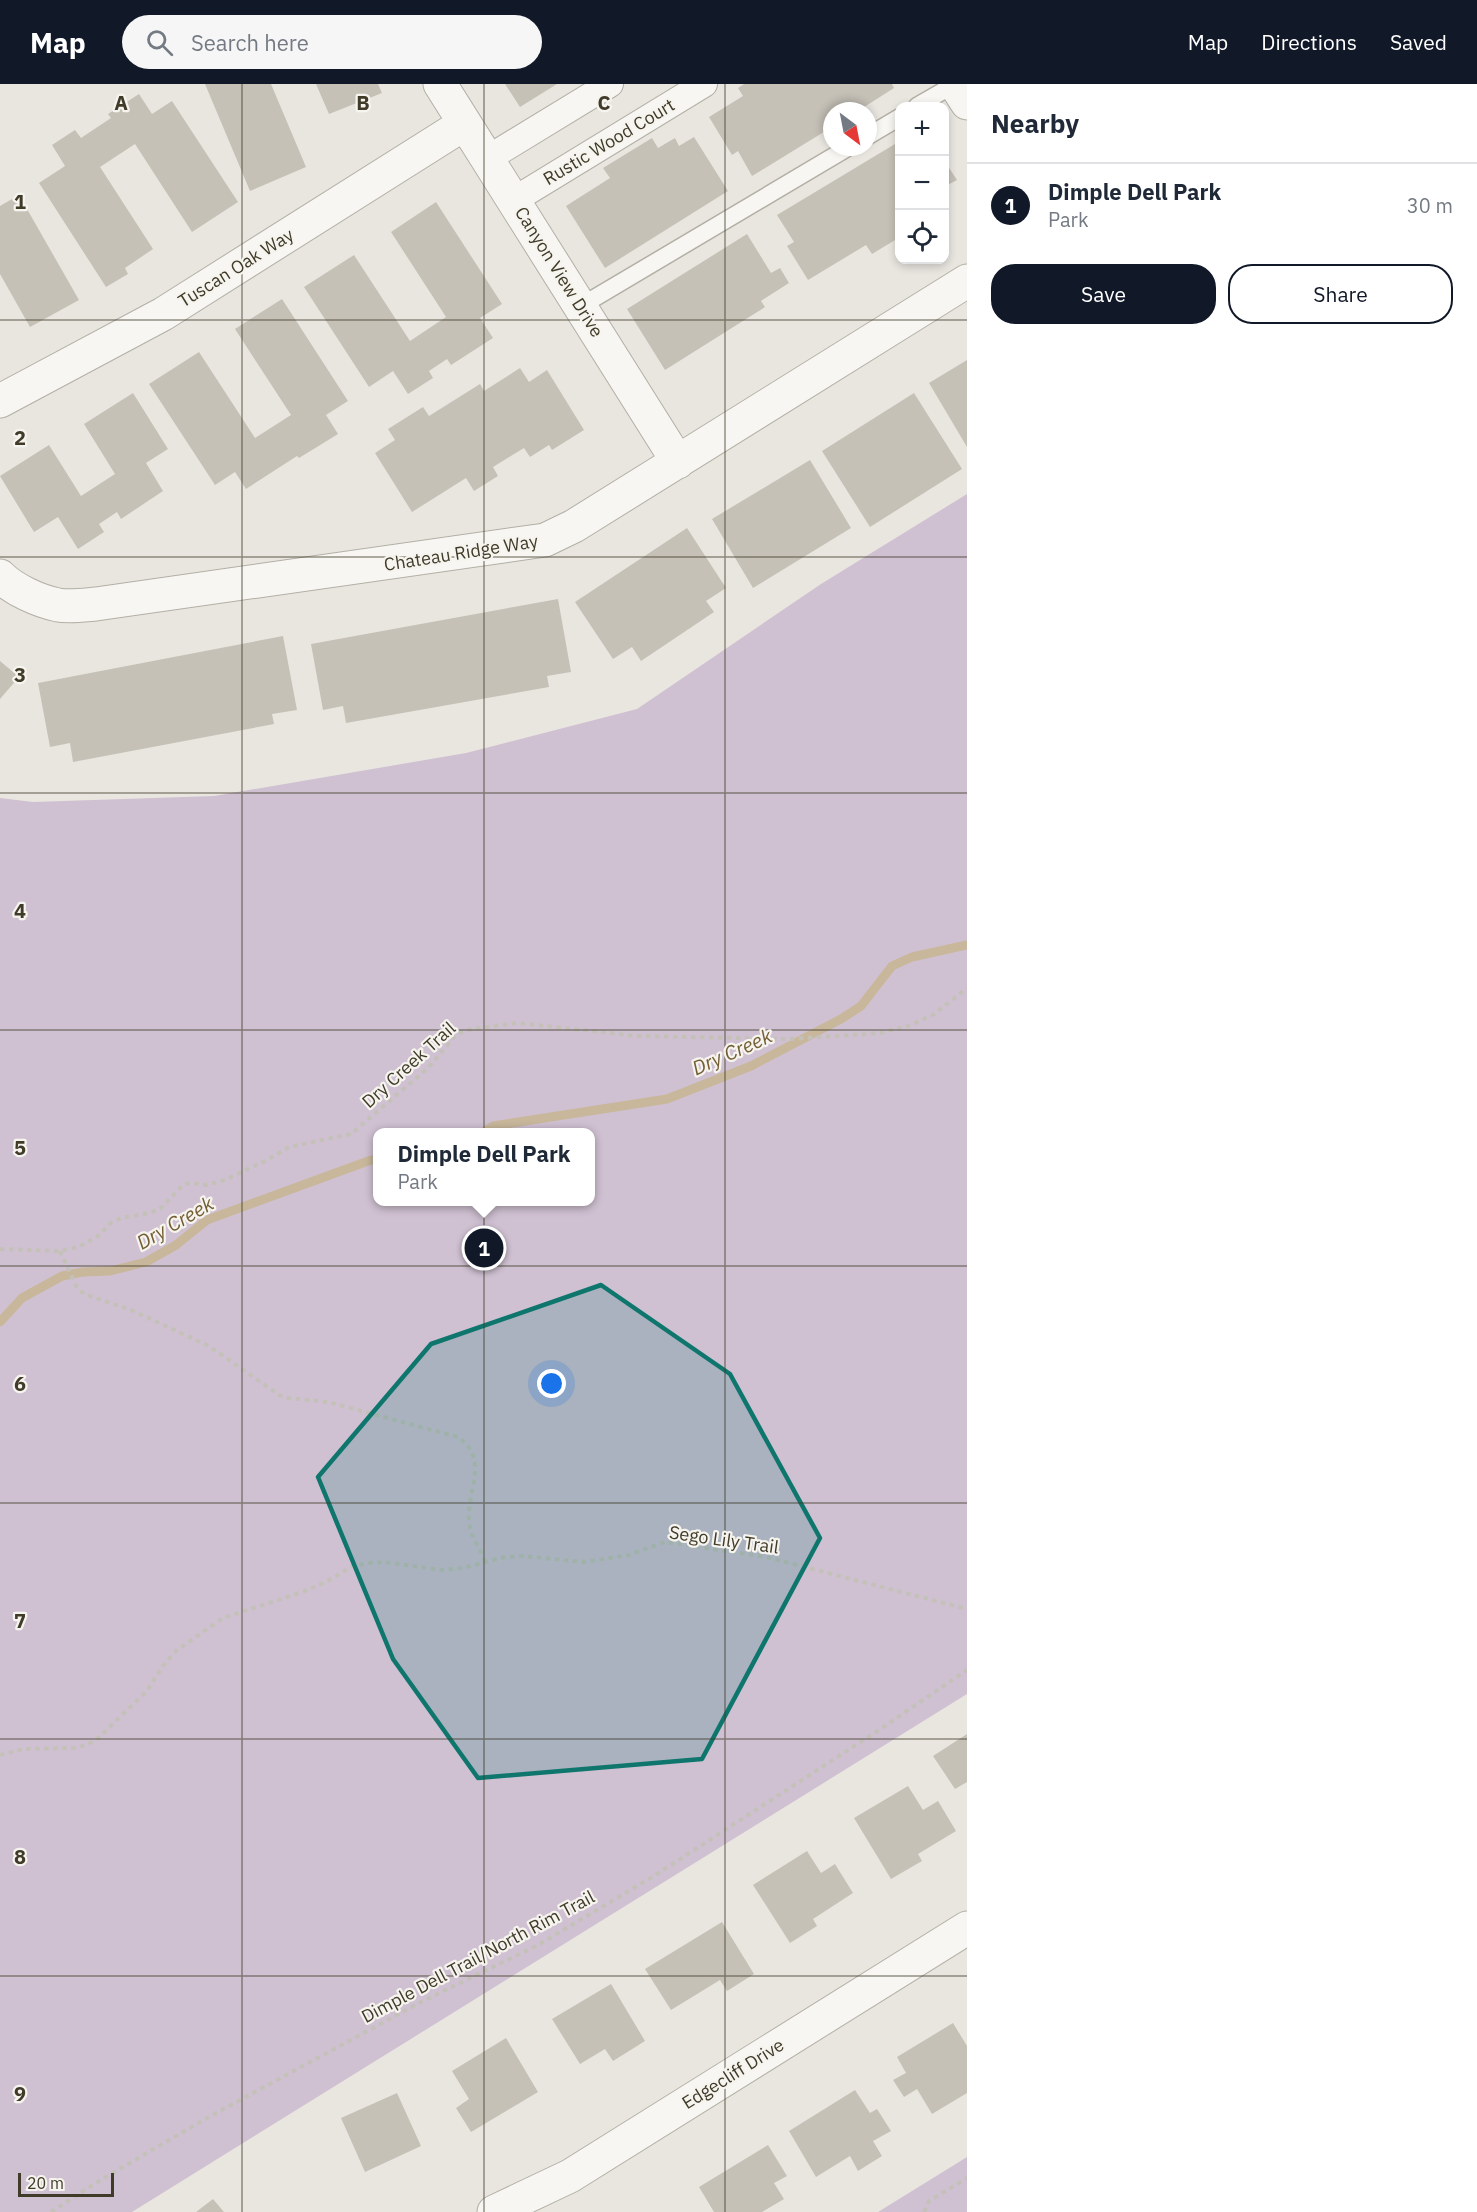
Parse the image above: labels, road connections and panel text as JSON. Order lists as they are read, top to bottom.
{
  "streets": {
    "street": [
      "Rustic Wood Court",
      "Tuscan Oak Way",
      "Canyon View Drive",
      "Chateau Ridge Way",
      "Edgecliff Drive"
    ],
    "path": ["Dry Creek Trail", "Sego Lily Trail", "Dimple Dell Trail/North Rim Trail"]
  },
  "crossings": [
    ["Rustic Wood Court", "Canyon View Drive"],
    ["Tuscan Oak Way", "Canyon View Drive"],
    ["Canyon View Drive", "Chateau Ridge Way"]
  ],
  "water": ["Dry Creek"],
  "scale_bar": "20 m",
  "north": "bottom right",
  "page": {
    "header": "Map",
    "search": "Search here",
    "nav": ["Map", "Directions", "Saved"],
    "heading": "Nearby",
    "map_buttons": ["+", "−"],
    "list": [
      {
        "mark": "1",
        "name": "Dimple Dell Park",
        "note": "Park",
        "value": "30 m"
      }
    ],
    "buttons": ["Save", "Share"],
    "popup": ["Dimple Dell Park", "Park"],
    "pins": "1",
    "scale": "20 m"
  },
  "grid": {
    "columns": ["A", "B", "C"],
    "rows": [
      "1",
      "2",
      "3",
      "4",
      "5",
      "6",
      "7",
      "8",
      "9"
    ]
  }
}
